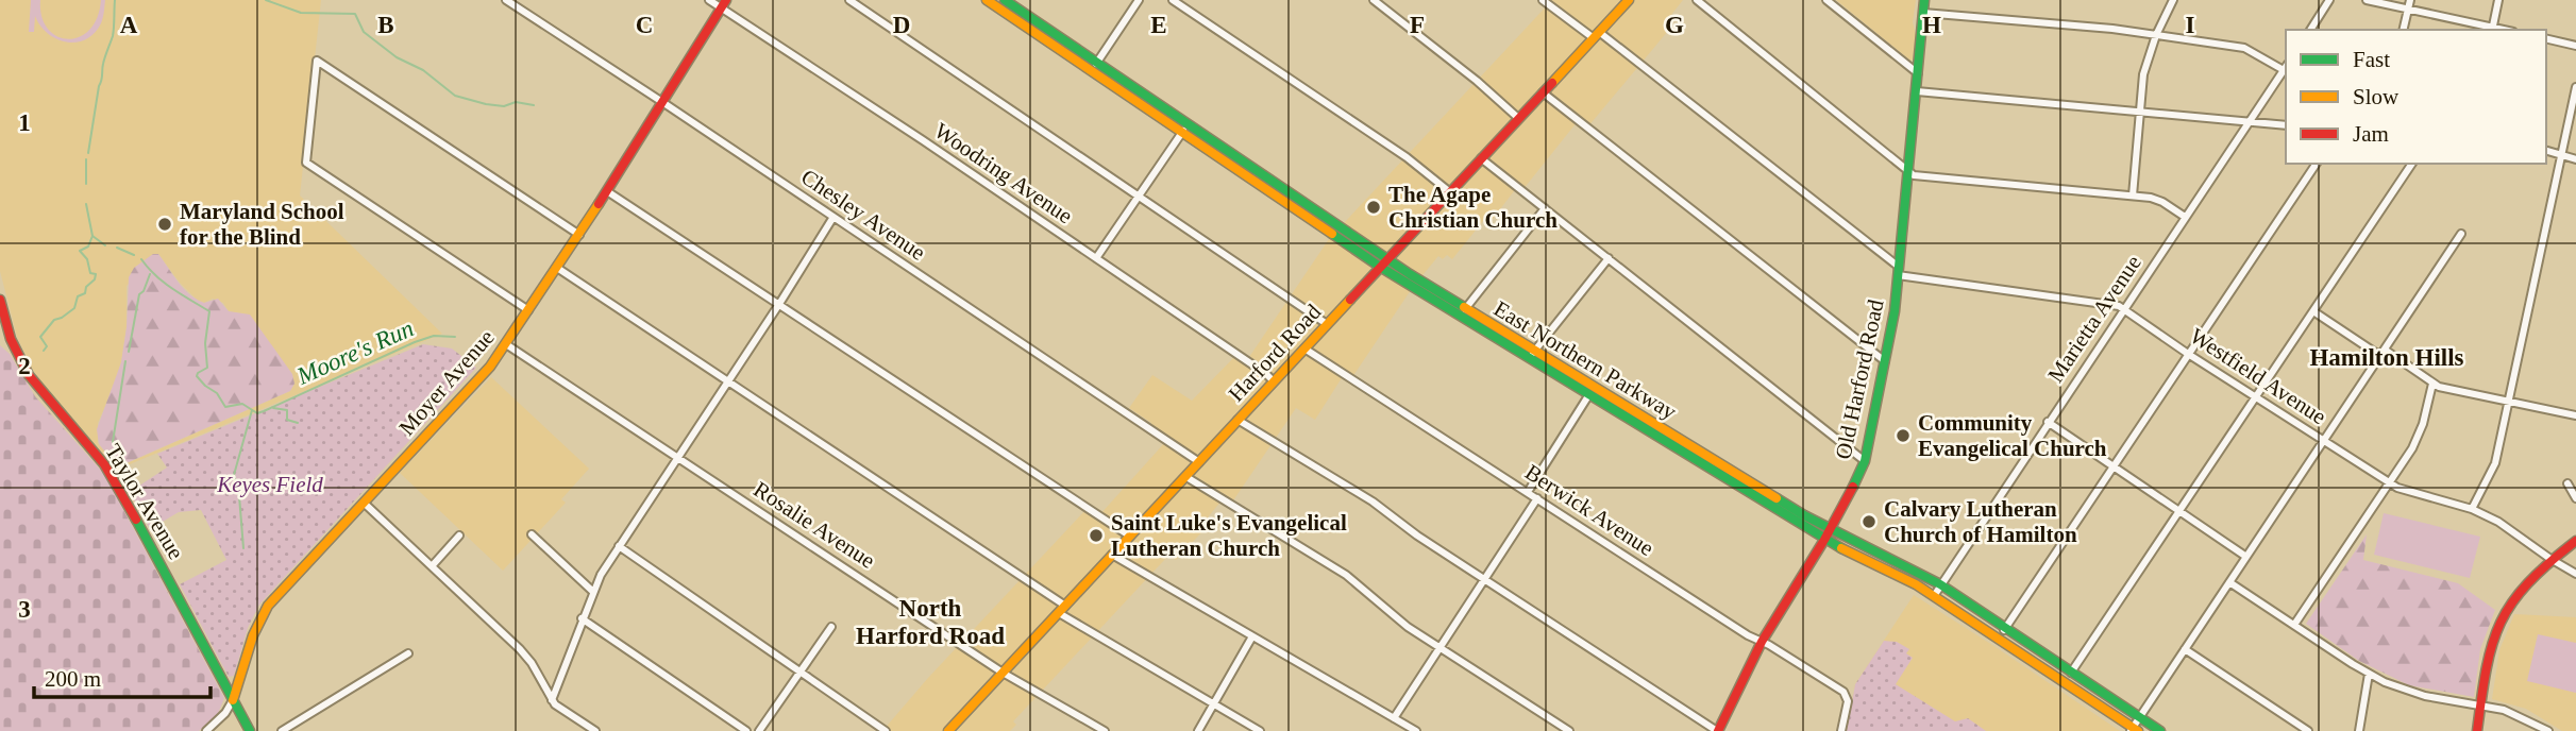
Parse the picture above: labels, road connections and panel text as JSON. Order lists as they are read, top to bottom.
{
  "streets": {
    "main road": [
      "Harford Road",
      "East Northern Parkway",
      "Old Harford Road",
      "Moyer Avenue",
      "Taylor Avenue"
    ],
    "street": [
      "Woodring Avenue",
      "Chesley Avenue",
      "Marietta Avenue",
      "Westfield Avenue",
      "Berwick Avenue",
      "Rosalie Avenue"
    ]
  },
  "crossings": [
    ["Woodring Avenue", "Harford Road"],
    ["Woodring Avenue", "Moyer Avenue"],
    ["Chesley Avenue", "Harford Road"],
    ["Chesley Avenue", "Moyer Avenue"],
    ["Marietta Avenue", "East Northern Parkway"],
    ["Marietta Avenue", "Westfield Avenue"],
    ["Harford Road", "East Northern Parkway"],
    ["Harford Road", "Berwick Avenue"],
    ["Harford Road", "Rosalie Avenue"],
    ["East Northern Parkway", "Old Harford Road"],
    ["Westfield Avenue", "Old Harford Road"],
    ["Old Harford Road", "Berwick Avenue"],
    ["Moyer Avenue", "Taylor Avenue"],
    ["Moyer Avenue", "Rosalie Avenue"]
  ],
  "districts": ["Hamilton Hills", "North Harford Road"],
  "water": ["Moore's Run"],
  "parks": ["Keyes Field"],
  "places": [
    "The Agape Christian Church",
    "Maryland School for the Blind",
    "Community Evangelical Church",
    "Calvary Lutheran Church of Hamilton",
    "Saint Luke's Evangelical Lutheran Church"
  ],
  "legend": ["Fast", "Slow", "Jam"],
  "scale_bar": "200 m",
  "grid": {
    "columns": [
      "A",
      "B",
      "C",
      "D",
      "E",
      "F",
      "G",
      "H",
      "I"
    ],
    "rows": ["1", "2", "3"]
  }
}
